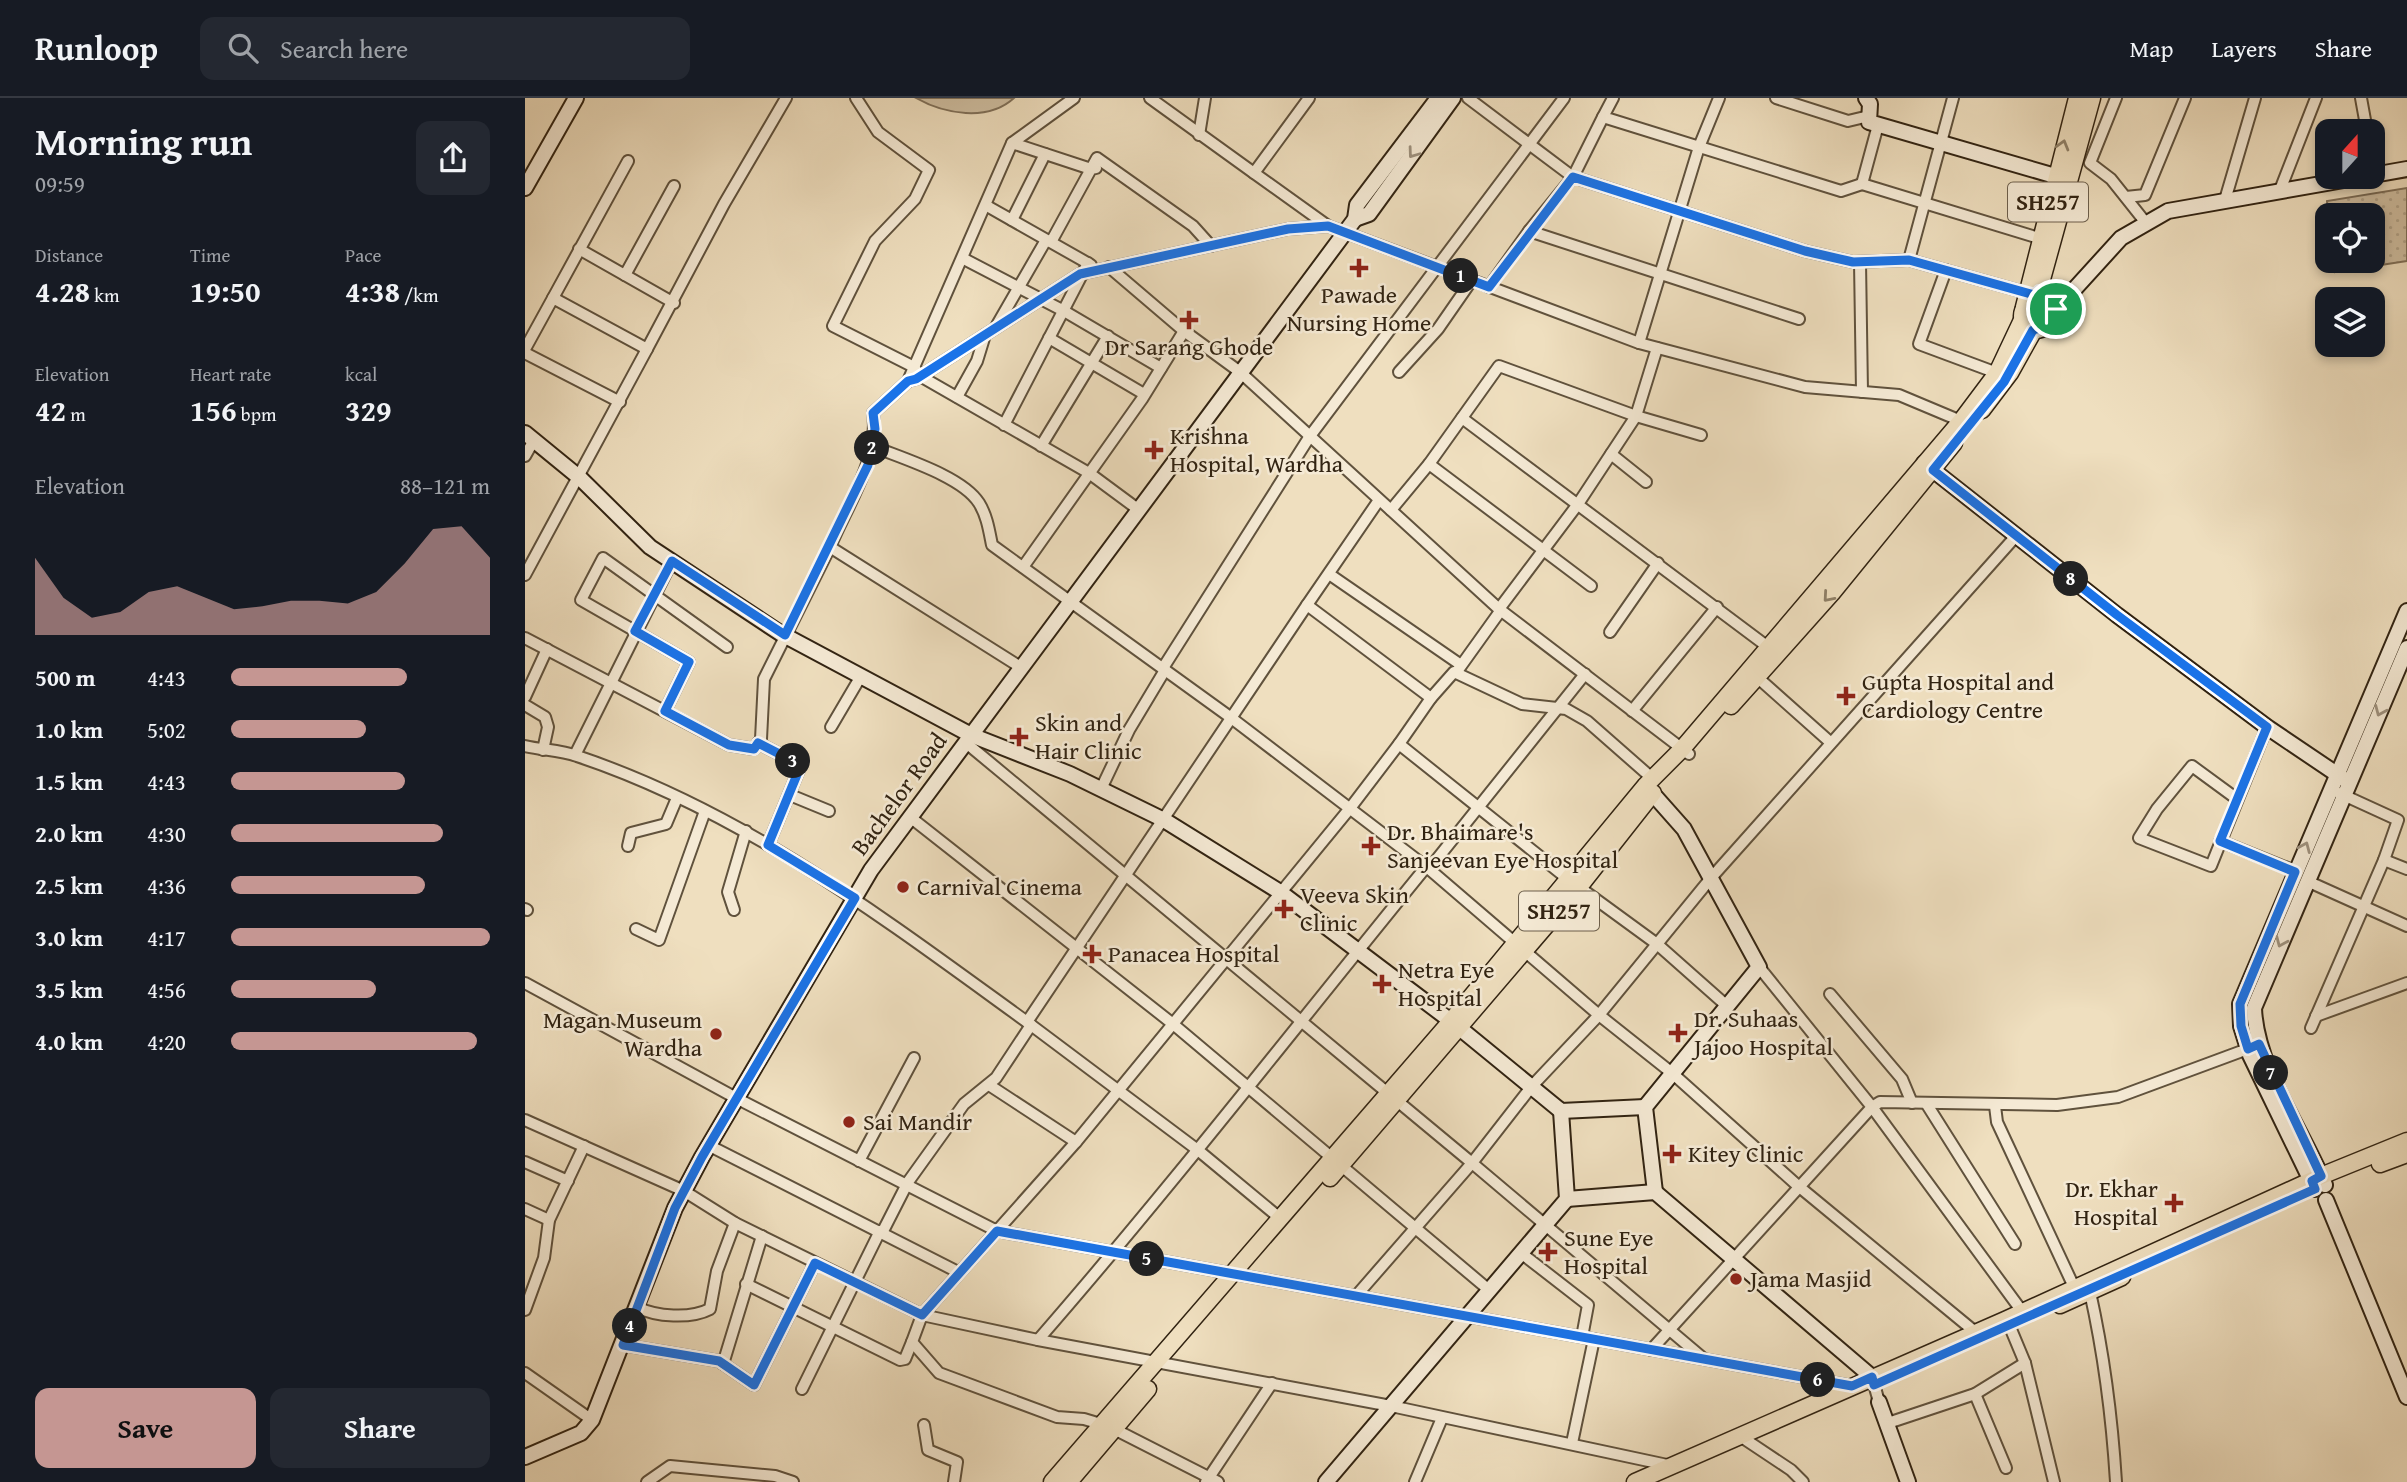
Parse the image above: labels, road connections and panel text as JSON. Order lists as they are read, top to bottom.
{
  "streets": {
    "main road": ["SH257"],
    "street": ["Bachelor Road"]
  },
  "places": {
    "health": [
      "Pawade Nursing Home",
      "Dr Sarang Ghode",
      "Krishna Hospital, Wardha",
      "Gupta Hospital and Cardiology Centre",
      "Skin and Hair Clinic",
      "Dr. Bhaimare's Sanjeevan Eye Hospital",
      "Veeva Skin Clinic",
      "Panacea Hospital",
      "Netra Eye Hospital",
      "Dr. Suhaas Jajoo Hospital",
      "Kitey Clinic",
      "Dr. Ekhar Hospital",
      "Sune Eye Hospital"
    ],
    "other": [
      "Carnival Cinema",
      "Magan Museum Wardha",
      "Sai Mandir",
      "Jama Masjid"
    ]
  },
  "north": "top",
  "page": {
    "header": "Runloop",
    "search": "Search here",
    "nav": ["Map", "Layers", "Share"],
    "heading": ["Morning run", "09:59"],
    "stats": [
      ["Distance", "4.28 km"],
      ["Time", "19:50"],
      ["Pace", "4:38 /km"],
      ["Elevation", "42 m"],
      ["Heart rate", "156 bpm"],
      ["kcal", "329"]
    ],
    "pins": [
      "1",
      "2",
      "8",
      "3",
      "7",
      "5",
      "4",
      "6"
    ],
    "chart": ["Elevation", "88–121 m"],
    "list": [
      {
        "name": "500 m",
        "note": "4:43"
      },
      {
        "name": "1.0 km",
        "note": "5:02"
      },
      {
        "name": "1.5 km",
        "note": "4:43"
      },
      {
        "name": "2.0 km",
        "note": "4:30"
      },
      {
        "name": "2.5 km",
        "note": "4:36"
      },
      {
        "name": "3.0 km",
        "note": "4:17"
      },
      {
        "name": "3.5 km",
        "note": "4:56"
      },
      {
        "name": "4.0 km",
        "note": "4:20"
      }
    ],
    "buttons": ["Save", "Share"]
  }
}
